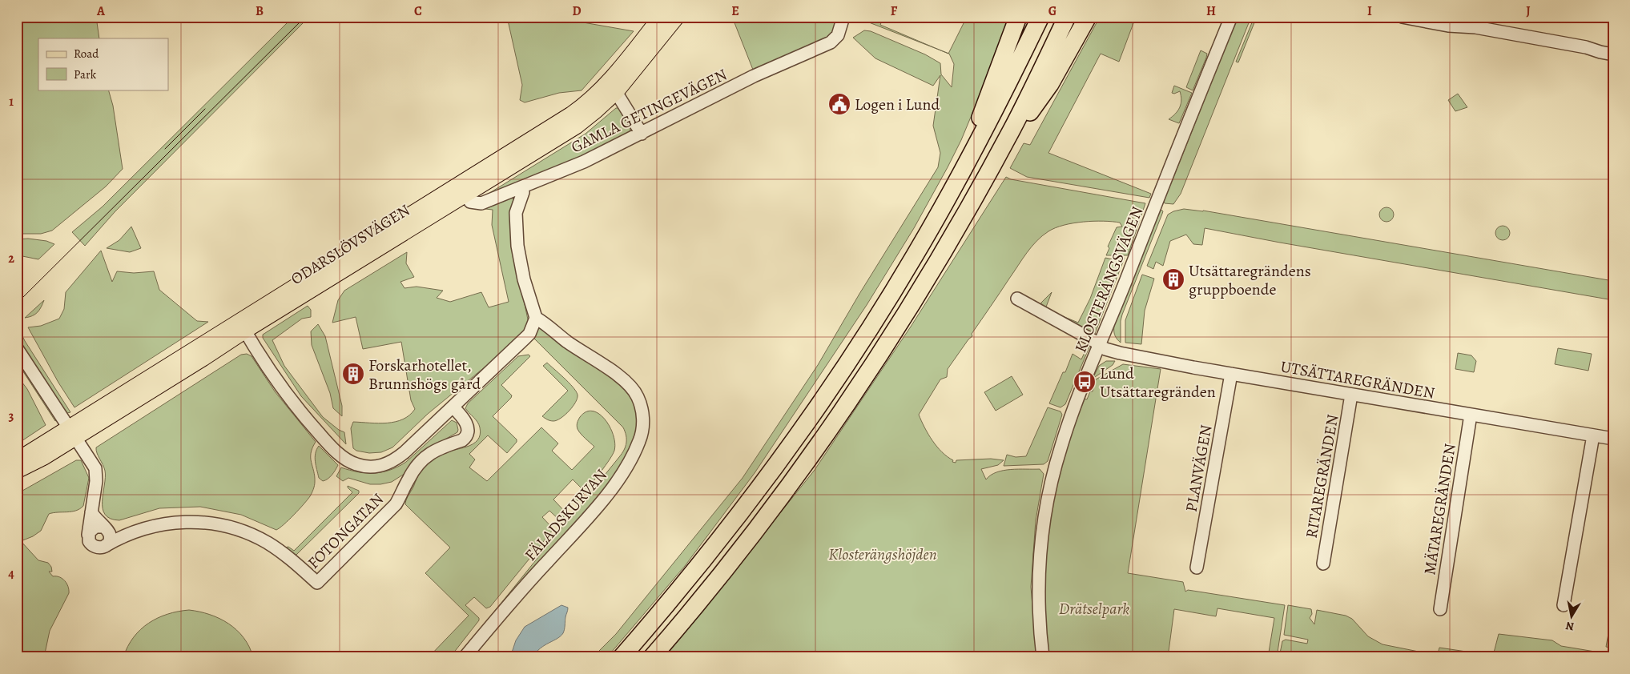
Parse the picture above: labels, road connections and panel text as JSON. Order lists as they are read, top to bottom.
{
  "streets": {
    "main road": ["ODARSLÖVSVÄGEN"],
    "street": [
      "GAMLA GETINGEVÄGEN",
      "KLOSTERÄNGSVÄGEN",
      "UTSÄTTAREGRÄNDEN",
      "PLANVÄGEN",
      "RITAREGRÄNDEN",
      "MÄTAREGRÄNDEN",
      "FÄLADSKURVAN",
      "FOTONGATAN"
    ]
  },
  "crossings": [
    ["KLOSTERÄNGSVÄGEN", "UTSÄTTAREGRÄNDEN"],
    ["UTSÄTTAREGRÄNDEN", "PLANVÄGEN"],
    ["UTSÄTTAREGRÄNDEN", "RITAREGRÄNDEN"],
    ["UTSÄTTAREGRÄNDEN", "MÄTAREGRÄNDEN"]
  ],
  "parks": ["Klosterängshöjden", "Drätselpark"],
  "places": {
    "public building": ["Logen i Lund"],
    "building": ["Utsättaregrändens gruppboende", "Forskarhotellet, Brunnshögs gård"],
    "bus stop": ["Lund Utsättaregränden"]
  },
  "legend": ["Road", "Park"],
  "north": "bottom",
  "grid": {
    "columns": [
      "A",
      "B",
      "C",
      "D",
      "E",
      "F",
      "G",
      "H",
      "I",
      "J"
    ],
    "rows": [
      "1",
      "2",
      "3",
      "4"
    ]
  }
}
